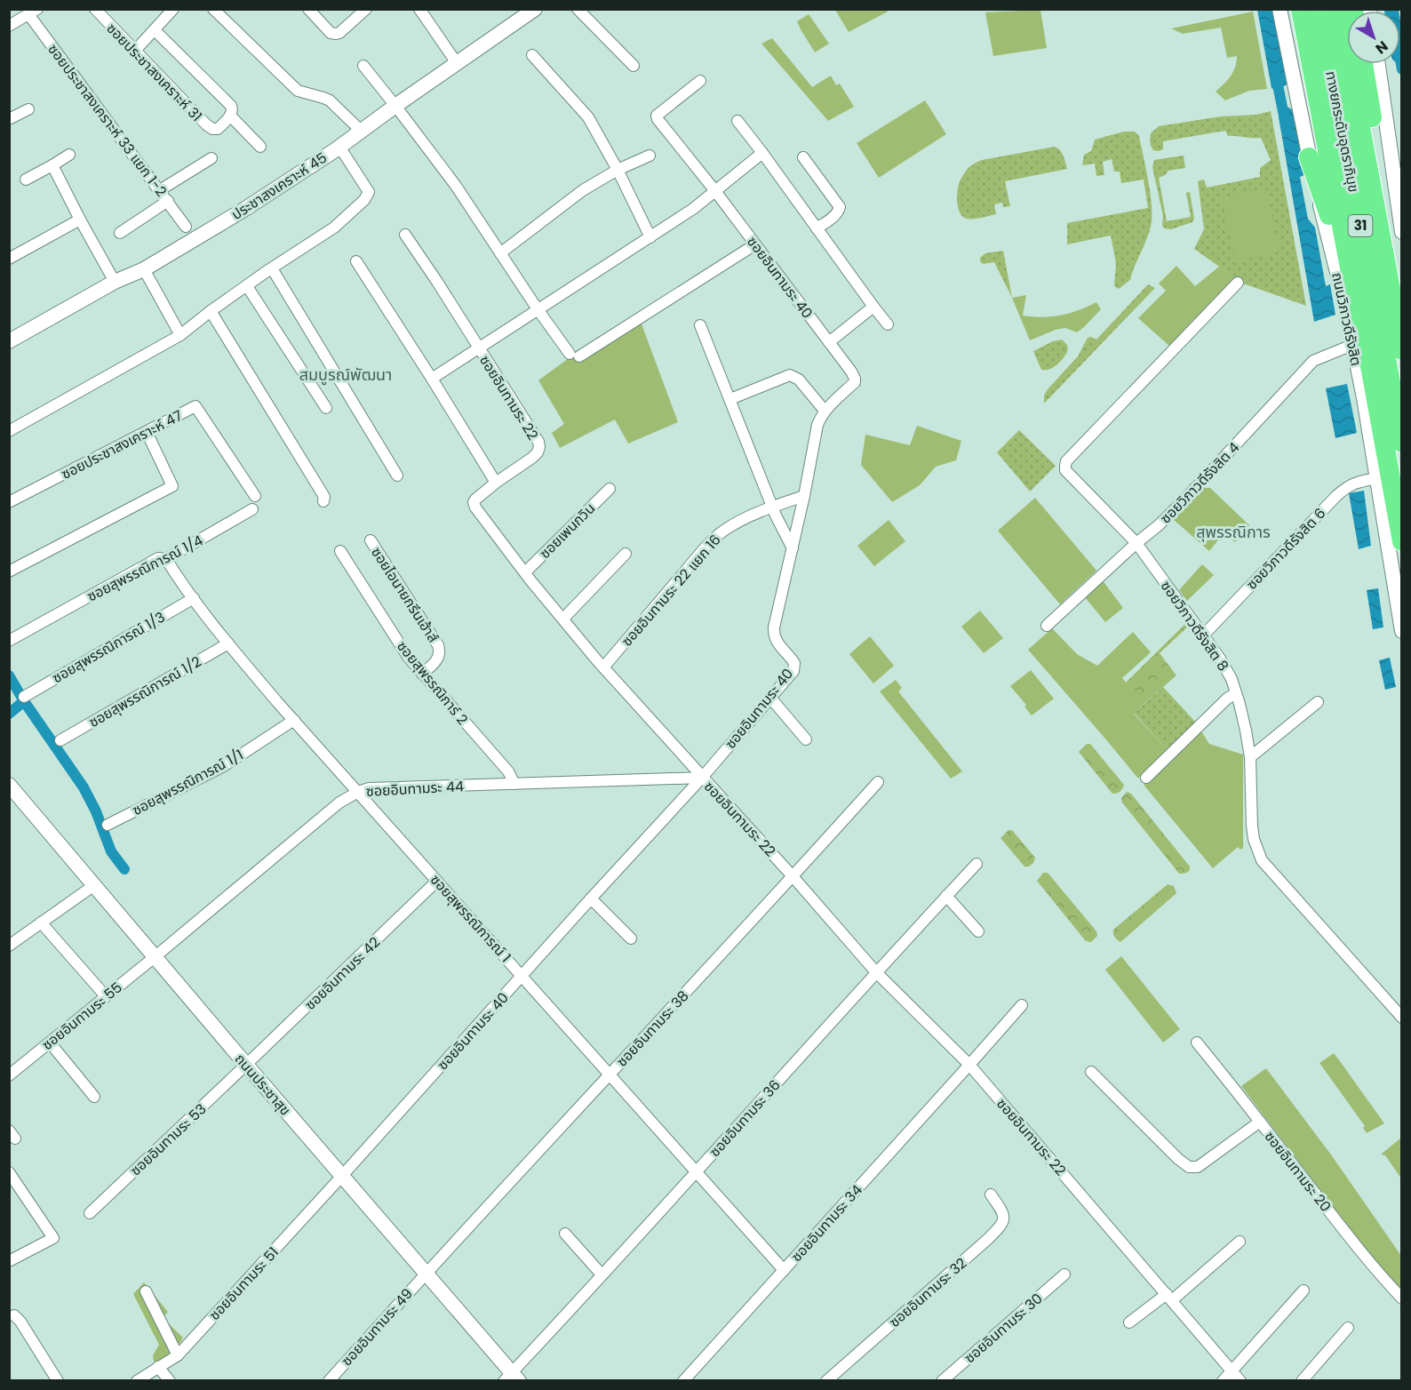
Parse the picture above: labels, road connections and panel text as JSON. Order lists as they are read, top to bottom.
{
  "streets": {
    "highway": ["ทางยกระดับอุตราภิมุข", "31", "ถนนวิภาวดีรังสิต"],
    "street": [
      "ซอยประชาสงเคราะห์ 31",
      "ซอยประชาสงเคราะห์ 33 แยก 1-2",
      "ประชาสงเคราะห์ 45",
      "ซอยอินทามระ 40",
      "ซอยอินทามระ 22",
      "ซอยประชาสงเคราะห์ 47",
      "ซอยวิภาวดีรังสิต 4",
      "ซอยเพนกวิน",
      "ซอยวิภาวดีรังสิต 6",
      "ซอยสุพรรณิการณ์ 1/4",
      "ซอยอินทามระ 22 แยก 16",
      "ซอยไอนายกรีนเฮ้าส์",
      "ซอยวิภาวดีรังสิต 8",
      "ซอยสุพรรณิการณ์ 1/3",
      "ซอยสุพรรณิการ์ 2",
      "ซอยสุพรรณิการณ์ 1/2",
      "ซอยสุพรรณิการณ์ 1/1",
      "ซอยอินทามระ 44",
      "ซอยสุพรรณิการณ์ 1",
      "ซอยอินทามระ 42",
      "ซอยอินทามระ 55",
      "ซอยอินทามระ 38",
      "ถนนประชาสุข",
      "ซอยอินทามระ 36",
      "ซอยอินทามระ 53",
      "ซอยอินทามระ 20",
      "ซอยอินทามระ 34",
      "ซอยอินทามระ 51",
      "ซอยอินทามระ 32",
      "ซอยอินทามระ 49",
      "ซอยอินทามระ 30"
    ]
  },
  "crossings": [
    ["ซอยอินทามระ 40", "ซอยอินทามระ 22"],
    ["ซอยอินทามระ 40", "ซอยอินทามระ 22 แยก 16"],
    ["ซอยอินทามระ 40", "ซอยอินทามระ 44"],
    ["ซอยอินทามระ 40", "ซอยสุพรรณิการณ์ 1"],
    ["ซอยอินทามระ 40", "ถนนประชาสุข"],
    ["ซอยอินทามระ 40", "ซอยอินทามระ 51"],
    ["ถนนวิภาวดีรังสิต", "ซอยวิภาวดีรังสิต 4"],
    ["ถนนวิภาวดีรังสิต", "ซอยวิภาวดีรังสิต 6"],
    ["ซอยอินทามระ 22", "ซอยเพนกวิน"],
    ["ซอยอินทามระ 22", "ซอยอินทามระ 22 แยก 16"],
    ["ซอยอินทามระ 22", "ซอยอินทามระ 44"],
    ["ซอยอินทามระ 22", "ซอยอินทามระ 38"],
    ["ซอยอินทามระ 22", "ซอยอินทามระ 36"],
    ["ซอยอินทามระ 22", "ซอยอินทามระ 34"],
    ["ซอยวิภาวดีรังสิต 4", "ซอยวิภาวดีรังสิต 8"],
    ["ซอยวิภาวดีรังสิต 6", "ซอยวิภาวดีรังสิต 8"],
    ["ซอยสุพรรณิการณ์ 1/4", "ซอยสุพรรณิการณ์ 1"],
    ["ซอยไอนายกรีนเฮ้าส์", "ซอยสุพรรณิการ์ 2"],
    ["ซอยสุพรรณิการณ์ 1/3", "ซอยสุพรรณิการณ์ 1"],
    ["ซอยสุพรรณิการ์ 2", "ซอยอินทามระ 44"],
    ["ซอยสุพรรณิการณ์ 1/2", "ซอยสุพรรณิการณ์ 1"],
    ["ซอยสุพรรณิการณ์ 1/1", "ซอยสุพรรณิการณ์ 1"],
    ["ซอยอินทามระ 44", "ซอยสุพรรณิการณ์ 1"],
    ["ซอยอินทามระ 44", "ซอยอินทามระ 55"],
    ["ซอยอินทามระ 44", "ถนนประชาสุข"],
    ["ซอยสุพรรณิการณ์ 1", "ซอยอินทามระ 42"],
    ["ซอยสุพรรณิการณ์ 1", "ซอยอินทามระ 38"],
    ["ซอยสุพรรณิการณ์ 1", "ซอยอินทามระ 36"],
    ["ซอยสุพรรณิการณ์ 1", "ซอยอินทามระ 34"],
    ["ซอยอินทามระ 42", "ถนนประชาสุข"],
    ["ซอยอินทามระ 42", "ซอยอินทามระ 53"],
    ["ซอยอินทามระ 55", "ถนนประชาสุข"],
    ["ซอยอินทามระ 38", "ถนนประชาสุข"],
    ["ซอยอินทามระ 38", "ซอยอินทามระ 49"],
    ["ถนนประชาสุข", "ซอยอินทามระ 36"],
    ["ถนนประชาสุข", "ซอยอินทามระ 53"],
    ["ถนนประชาสุข", "ซอยอินทามระ 51"],
    ["ถนนประชาสุข", "ซอยอินทามระ 49"]
  ],
  "districts": ["สมบูรณ์พัฒนา", "สุพรรณิการ"],
  "north": "bottom right"
}
